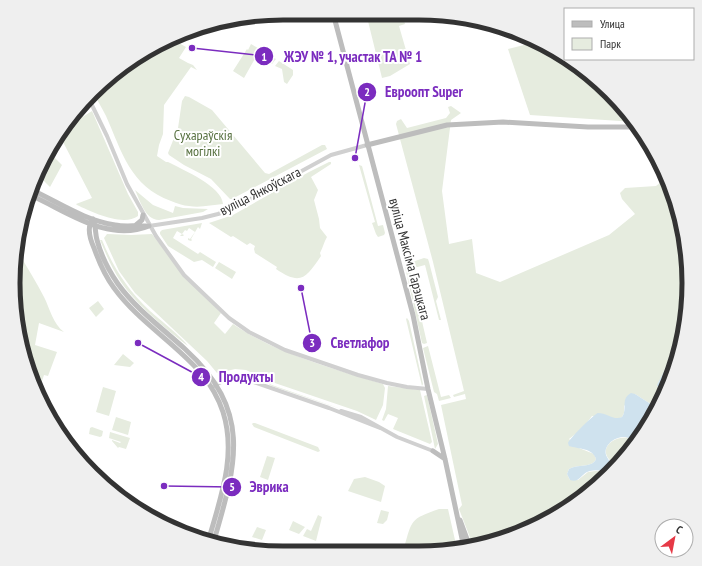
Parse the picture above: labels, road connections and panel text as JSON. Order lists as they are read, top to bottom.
{
  "streets": {
    "main road": ["вуліца Максіма Гарэцкага"],
    "street": ["вуліца Янкоўскага"]
  },
  "crossings": [
    ["вуліца Янкоўскага", "вуліца Максіма Гарэцкага"]
  ],
  "parks": ["Сухараўскія могілкі"],
  "places": [
    "ЖЭУ № 1, участак ТА № 1",
    "Евроопт Super",
    "Светлафор",
    "Продукты",
    "Эврика"
  ],
  "legend": ["Улица", "Парк"],
  "north": "top right"
}
